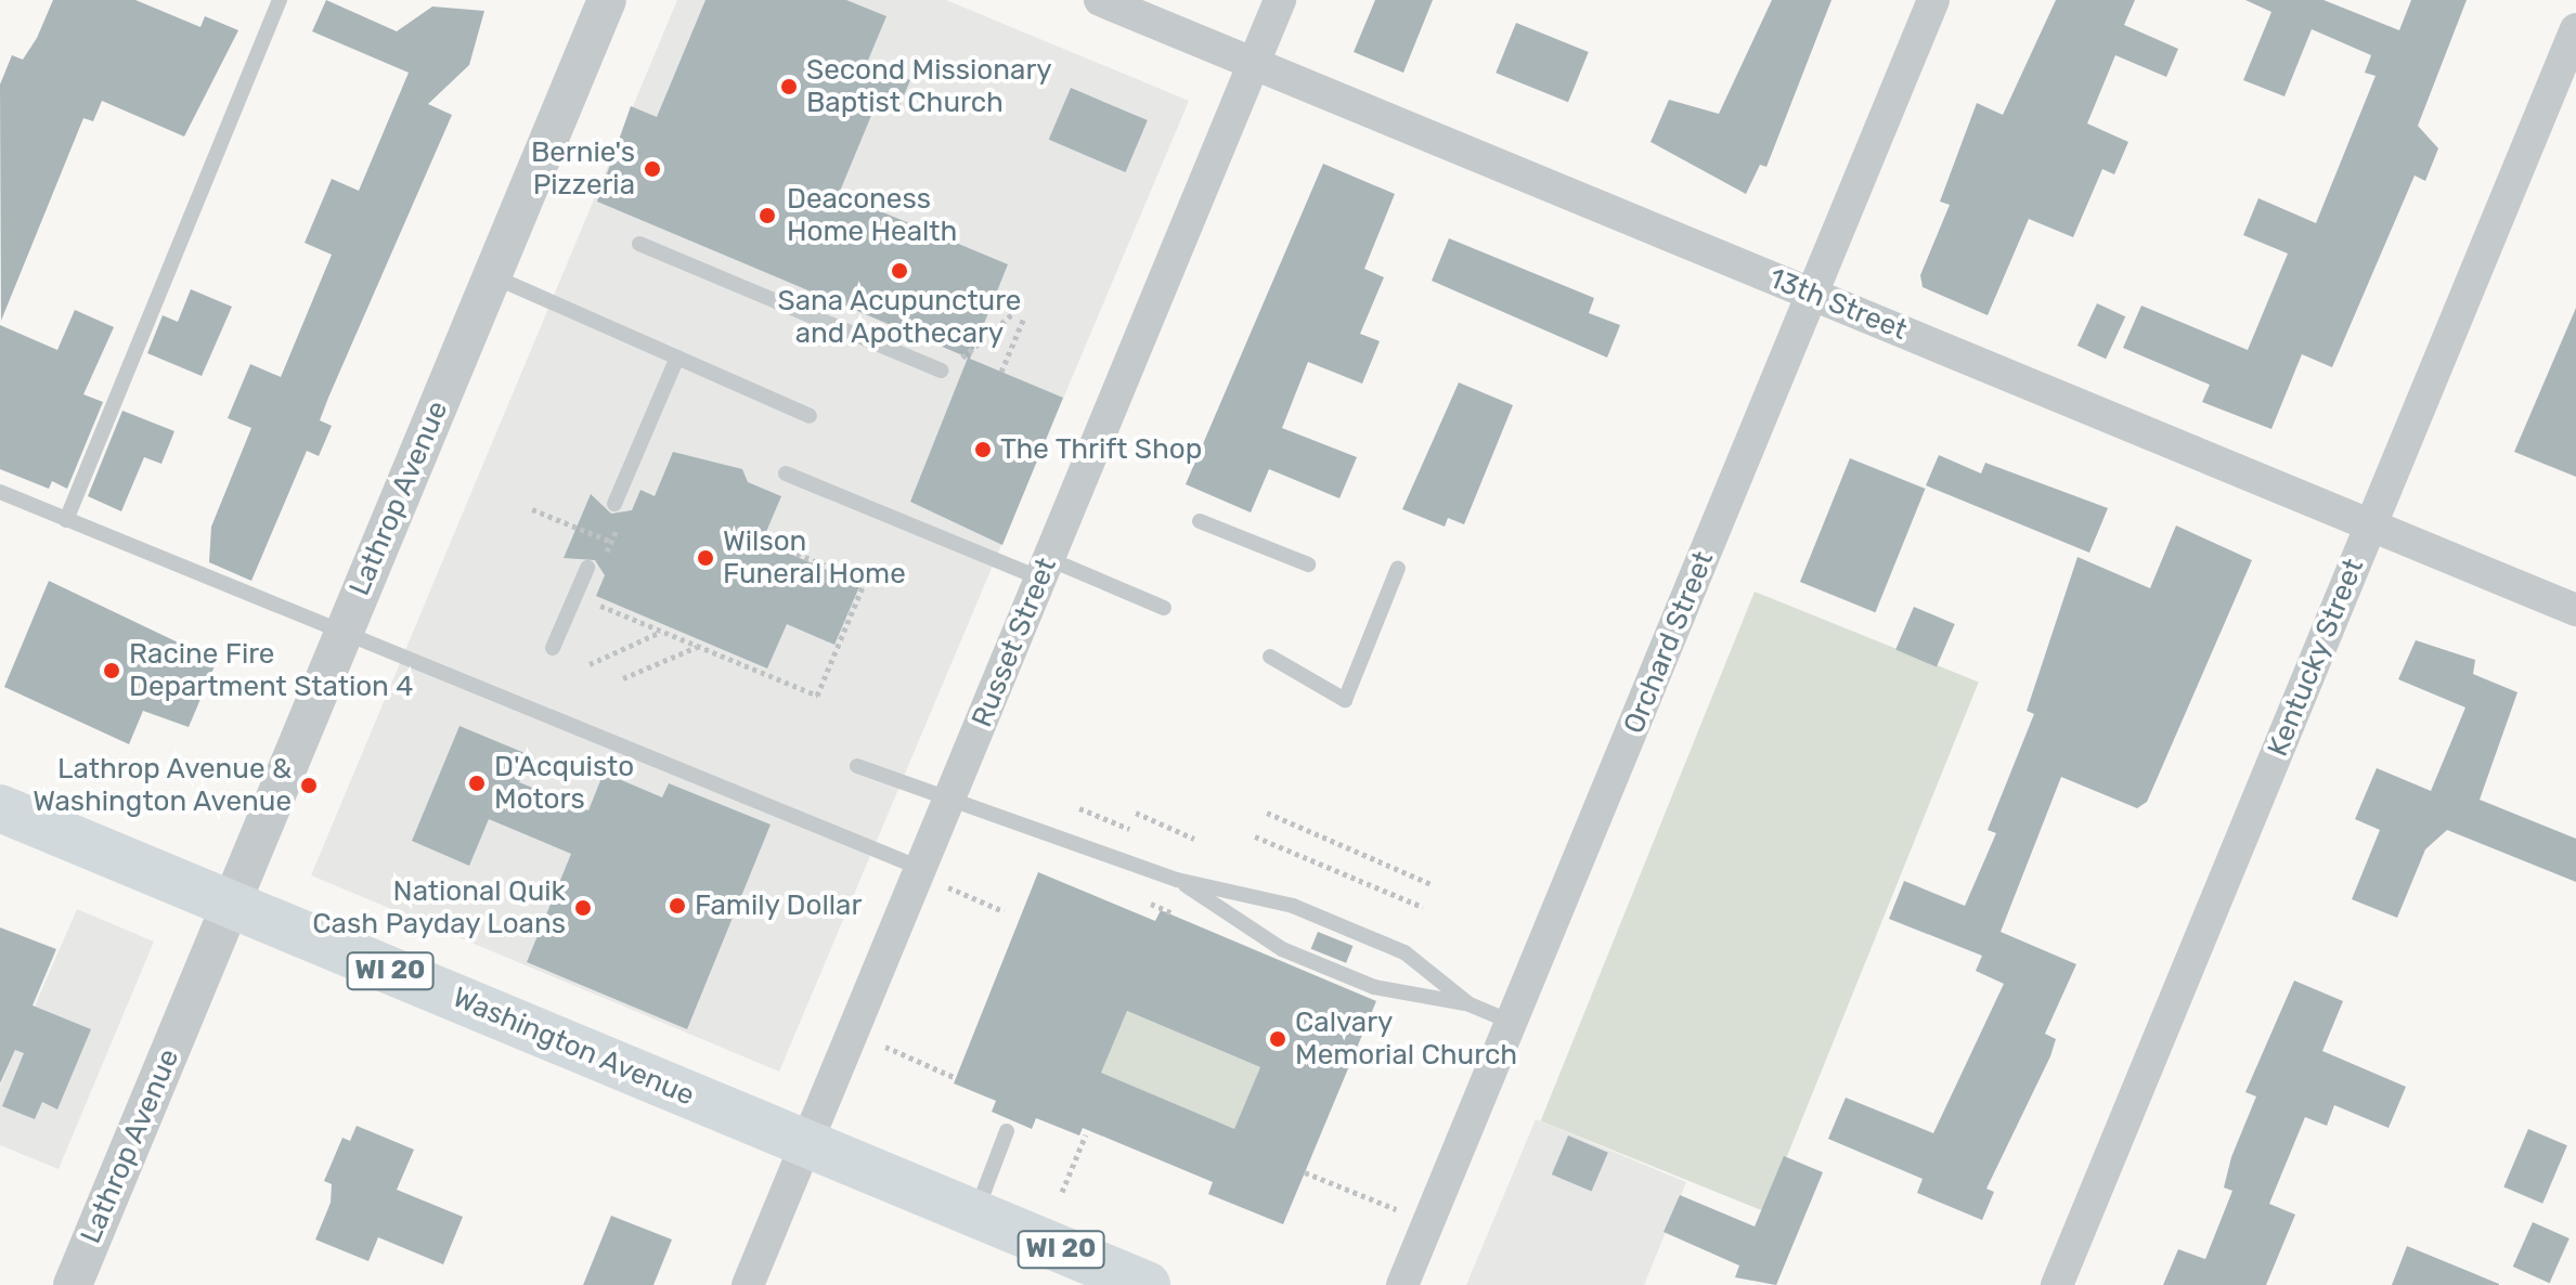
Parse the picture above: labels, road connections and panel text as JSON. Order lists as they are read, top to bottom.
{
  "streets": {
    "main road": ["WI 20", "Washington Avenue"],
    "street": [
      "13th Street",
      "Lathrop Avenue",
      "Russet Street",
      "Orchard Street",
      "Kentucky Street"
    ]
  },
  "crossings": [
    ["13th Street", "Russet Street"],
    ["13th Street", "Orchard Street"],
    ["13th Street", "Kentucky Street"],
    ["Lathrop Avenue", "Washington Avenue"],
    ["Russet Street", "Washington Avenue"]
  ],
  "places": [
    "Second Missionary Baptist Church",
    "Bernie's Pizzeria",
    "Deaconess Home Health",
    "Sana Acupuncture and Apothecary",
    "The Thrift Shop",
    "Wilson Funeral Home",
    "Racine Fire Department Station 4",
    "D'Acquisto Motors",
    "Lathrop Avenue & Washington Avenue",
    "Family Dollar",
    "National Quik Cash Payday Loans",
    "Calvary Memorial Church"
  ]
}
